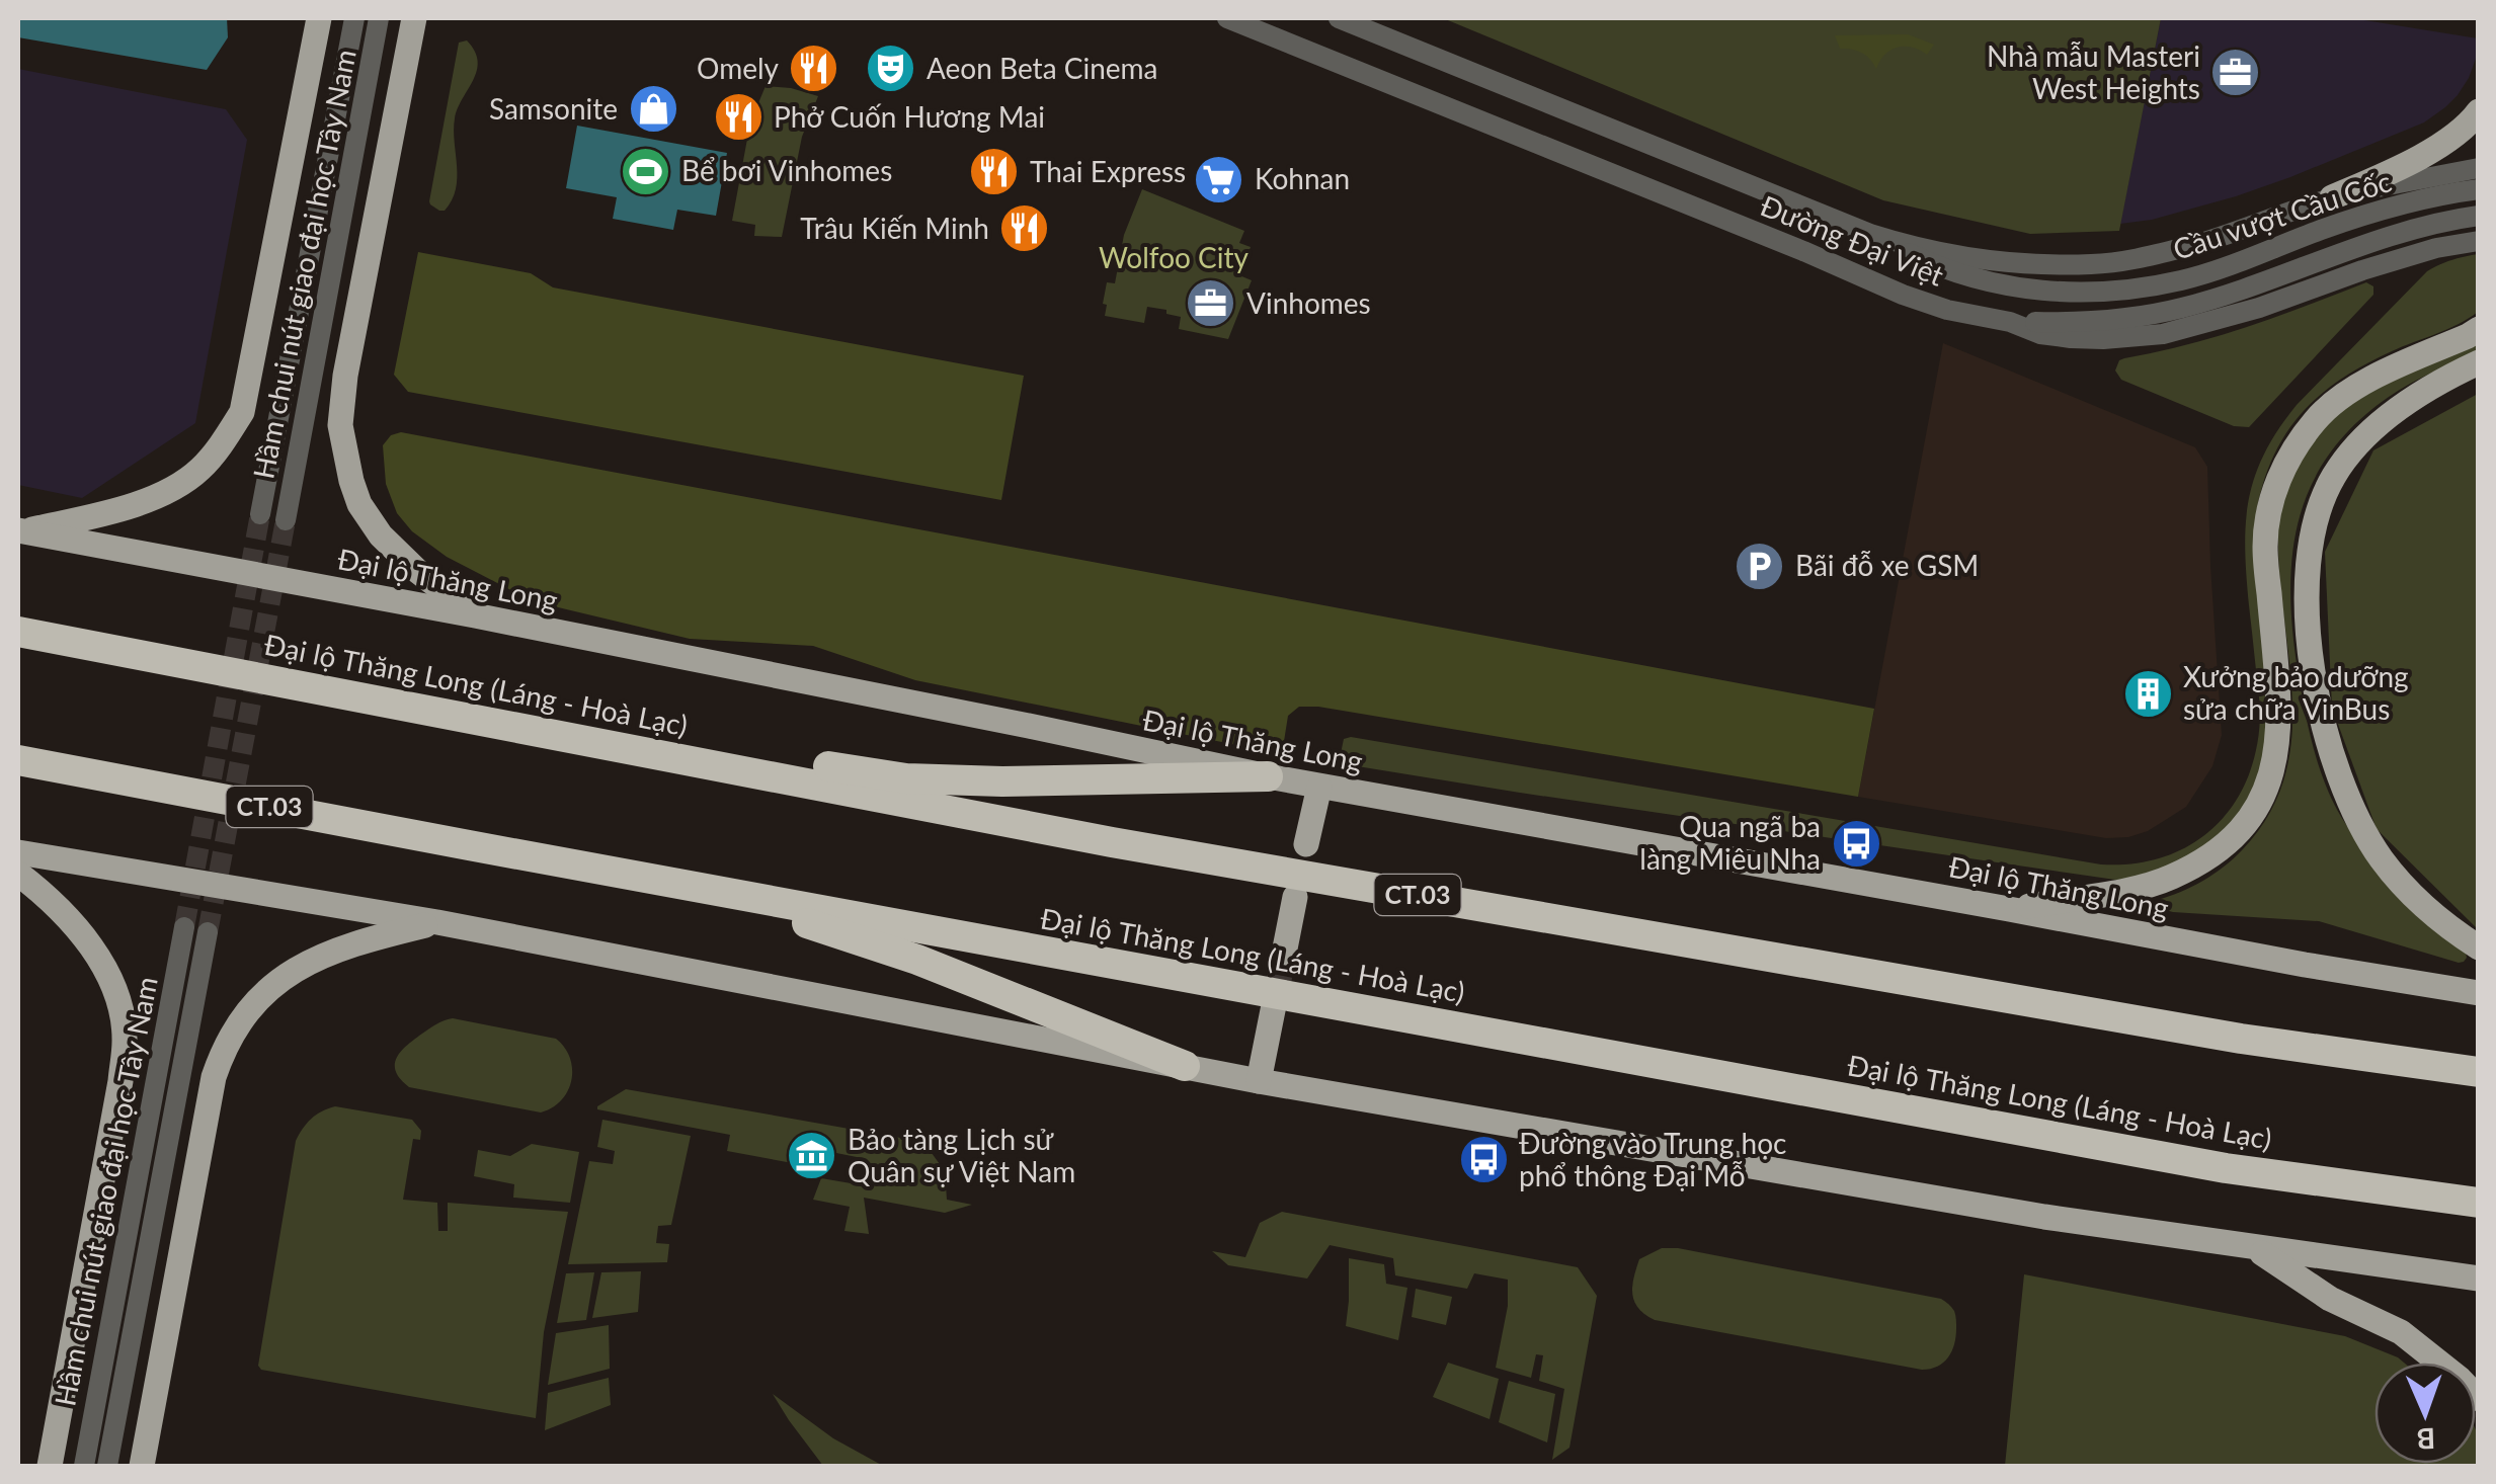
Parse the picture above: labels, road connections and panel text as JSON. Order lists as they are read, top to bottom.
{
  "streets": {
    "highway": ["Đại lộ Thăng Long (Láng - Hoà Lạc)", "CT.03"],
    "main road": ["Đại lộ Thăng Long"],
    "street": ["Cầu vượt Cầu Cốc", "Đường Đại Việt", "Hầm chui nút giao đại học Tây Nam"]
  },
  "crossings": [
    ["Cầu vượt Cầu Cốc", "Đường Đại Việt"]
  ],
  "parks": ["Wolfoo City"],
  "places": {
    "restaurant": [
      "Omely",
      "Phở Cuốn Hương Mai",
      "Thai Express",
      "Trâu Kiến Minh"
    ],
    "theatre": ["Aeon Beta Cinema"],
    "office": ["Nhà mẫu Masteri West Heights", "Vinhomes"],
    "shop": ["Samsonite"],
    "sports": ["Bể bơi Vinhomes"],
    "supermarket": ["Kohnan"],
    "parking": ["Bãi đỗ xe GSM"],
    "building": ["Xưởng bảo dưỡng sửa chữa VinBus"],
    "bus stop": ["Qua ngã ba làng Miêu Nha", "Đường vào Trung học phổ thông Đại Mỗ"],
    "museum": ["Bảo tàng Lịch sử Quân sự Việt Nam"]
  },
  "north": "bottom"
}
